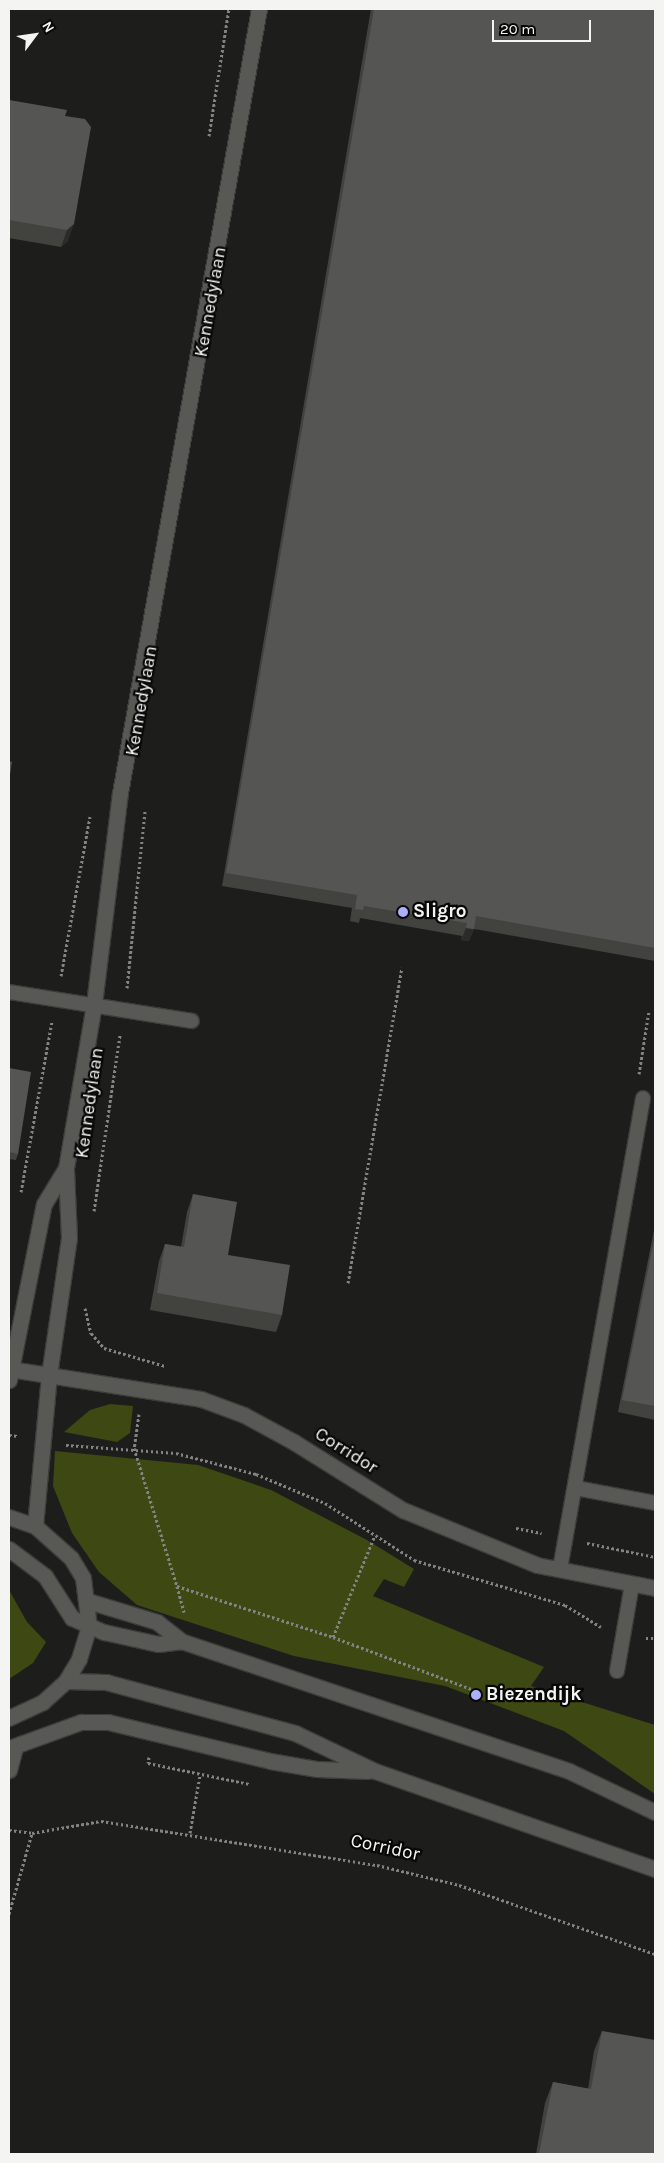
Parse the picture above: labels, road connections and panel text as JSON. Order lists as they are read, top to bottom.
{
  "streets": {
    "street": ["Kennedylaan", "Corridor"]
  },
  "crossings": [
    ["Kennedylaan", "Corridor"]
  ],
  "places": ["Sligro", "Biezendijk"],
  "scale_bar": "20 m",
  "north": "top right"
}
